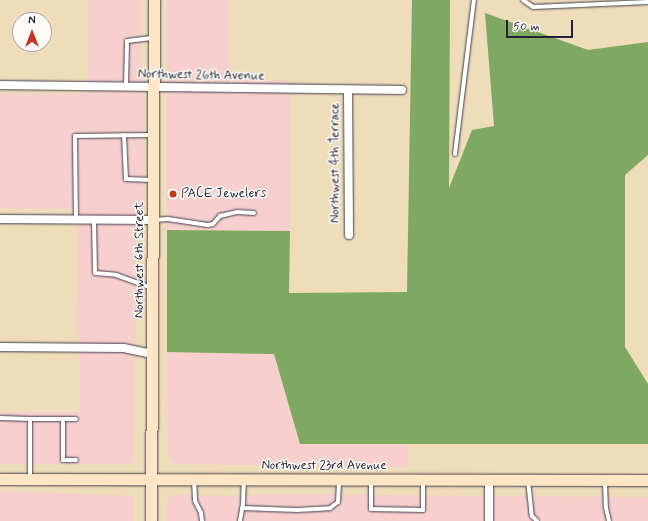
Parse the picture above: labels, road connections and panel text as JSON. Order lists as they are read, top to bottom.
{
  "streets": {
    "main road": ["Northwest 6th Street", "Northwest 23rd Avenue"],
    "street": ["Northwest 26th Avenue", "Northwest 4th Terrace"]
  },
  "crossings": [
    ["Northwest 26th Avenue", "Northwest 4th Terrace"],
    ["Northwest 26th Avenue", "Northwest 6th Street"],
    ["Northwest 6th Street", "Northwest 23rd Avenue"]
  ],
  "places": ["PACE Jewelers"],
  "scale_bar": "50 m",
  "north": "top"
}
